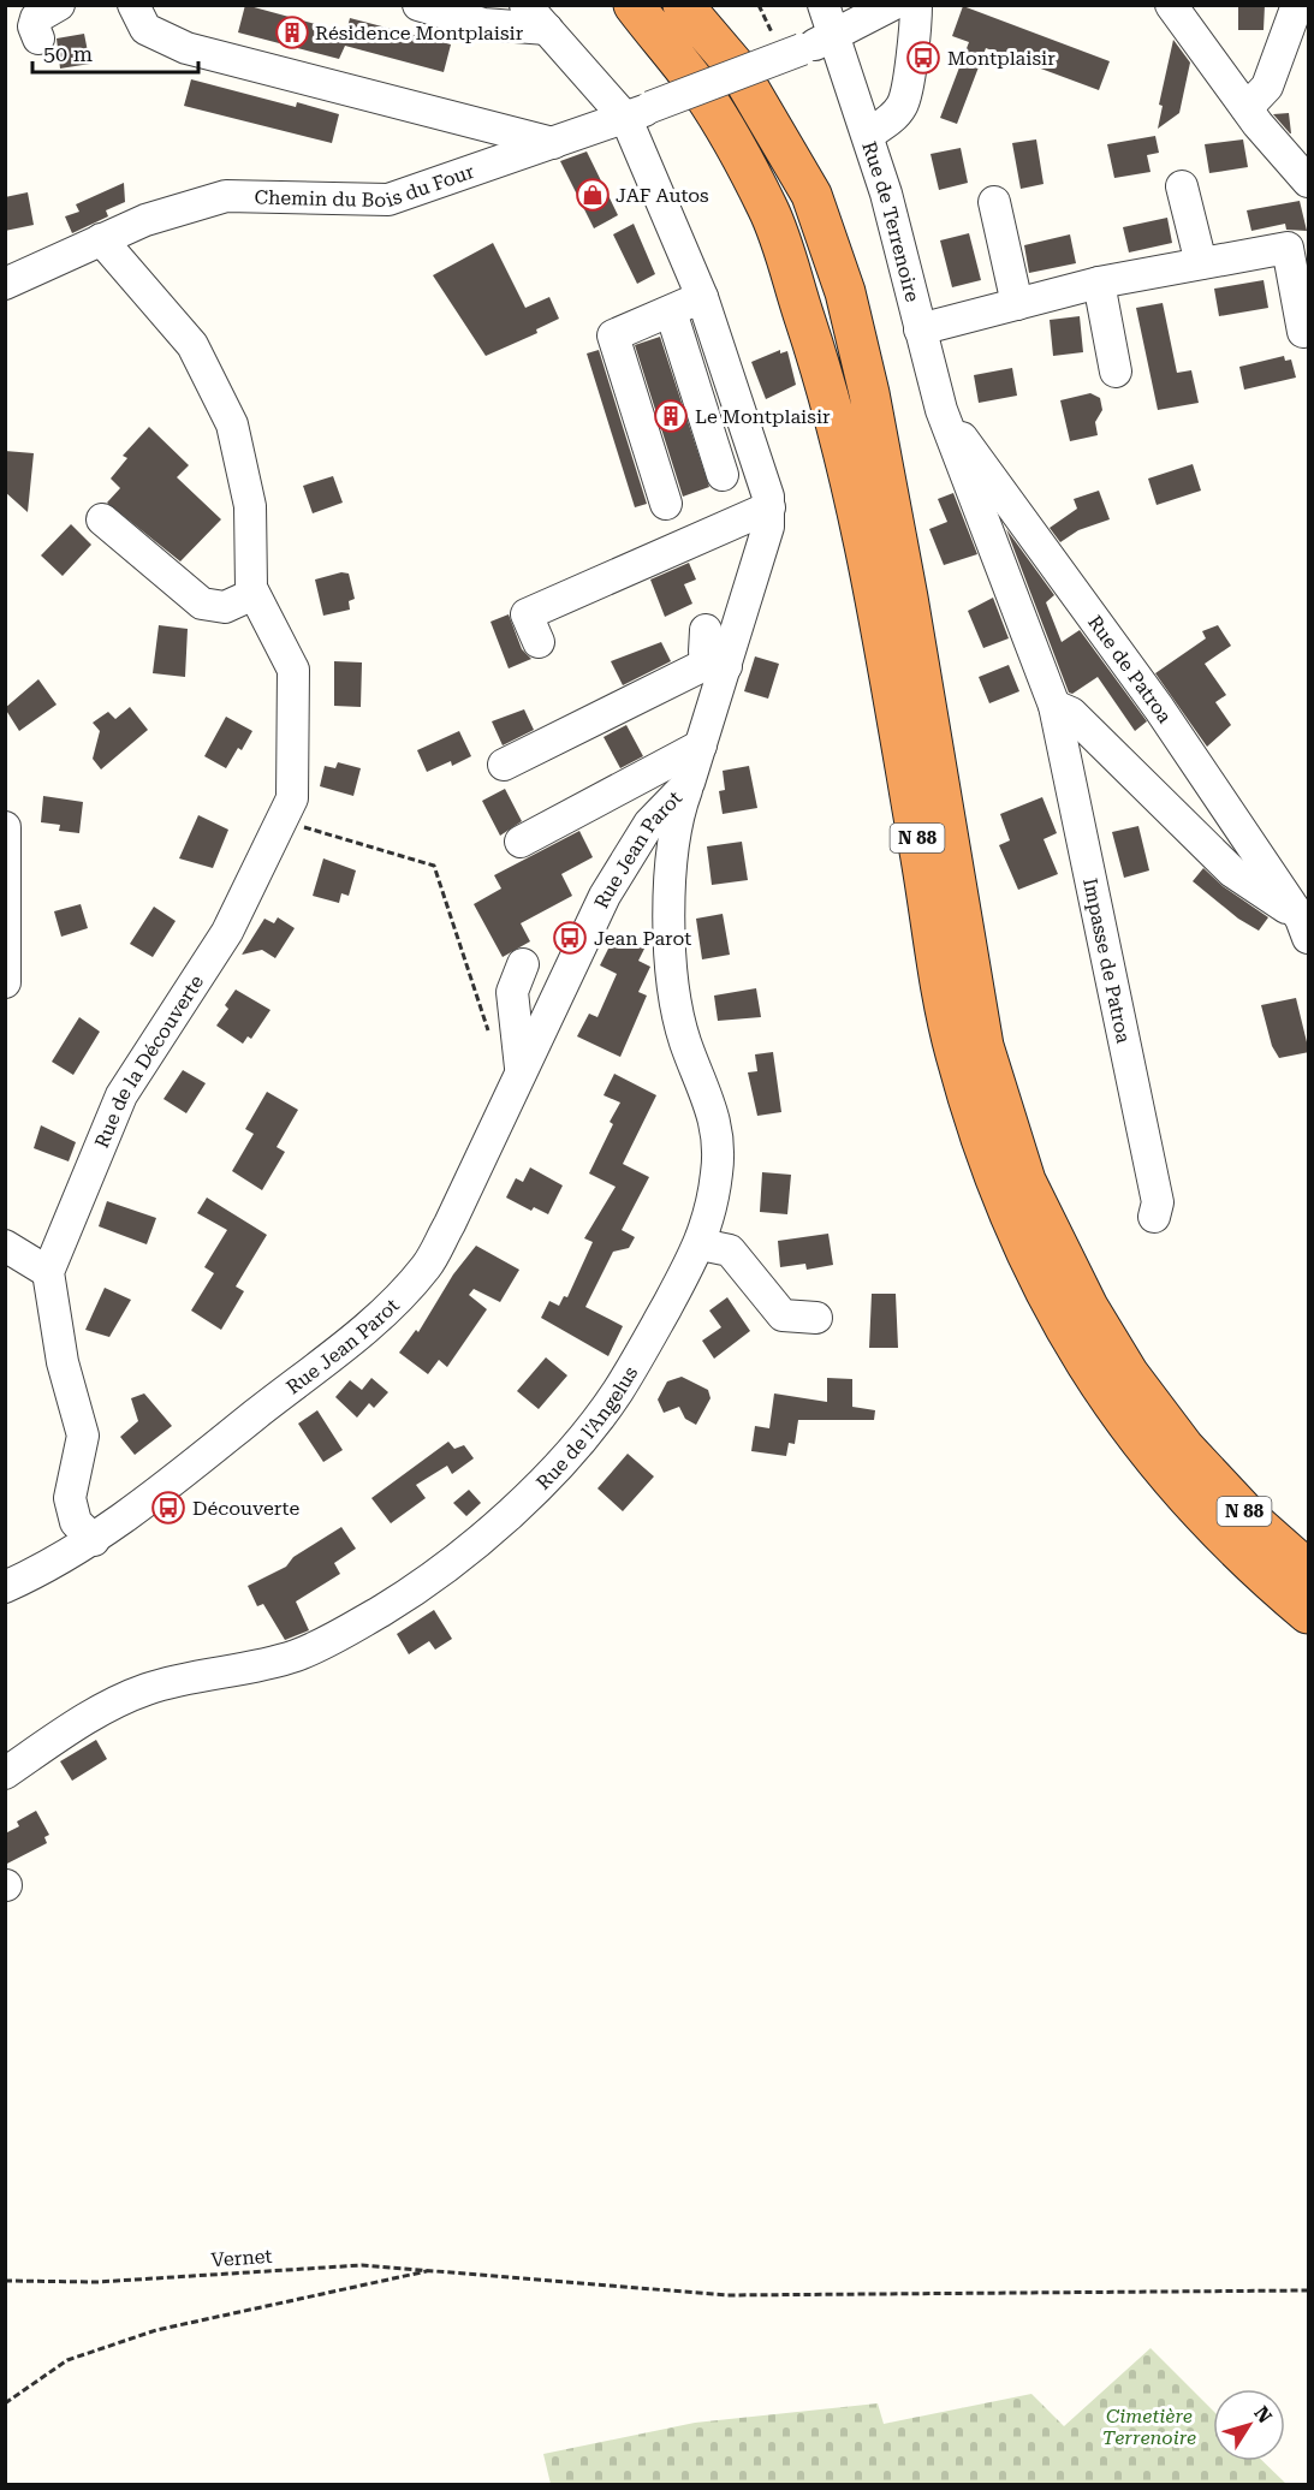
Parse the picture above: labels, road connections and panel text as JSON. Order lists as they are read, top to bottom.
{
  "streets": {
    "highway": ["N 88"],
    "street": [
      "Chemin du Bois du Four",
      "Rue de Terrenoire",
      "Rue de Patroa",
      "Rue Jean Parot",
      "Impasse de Patroa",
      "Rue de la Découverte",
      "Rue de l'Angelus"
    ],
    "path": ["Vernet"]
  },
  "crossings": [
    ["Chemin du Bois du Four", "Rue Jean Parot"],
    ["Rue de Terrenoire", "Rue de Patroa"],
    ["Rue de Terrenoire", "Impasse de Patroa"],
    ["Rue de Patroa", "Impasse de Patroa"],
    ["Rue Jean Parot", "Rue de l'Angelus"]
  ],
  "parks": ["Cimetière Terrenoire"],
  "places": {
    "building": ["Résidence Montplaisir", "Le Montplaisir"],
    "bus stop": ["Montplaisir", "Jean Parot", "Découverte"],
    "shop": ["JAF Autos"]
  },
  "scale_bar": "50 m",
  "north": "top right"
}
